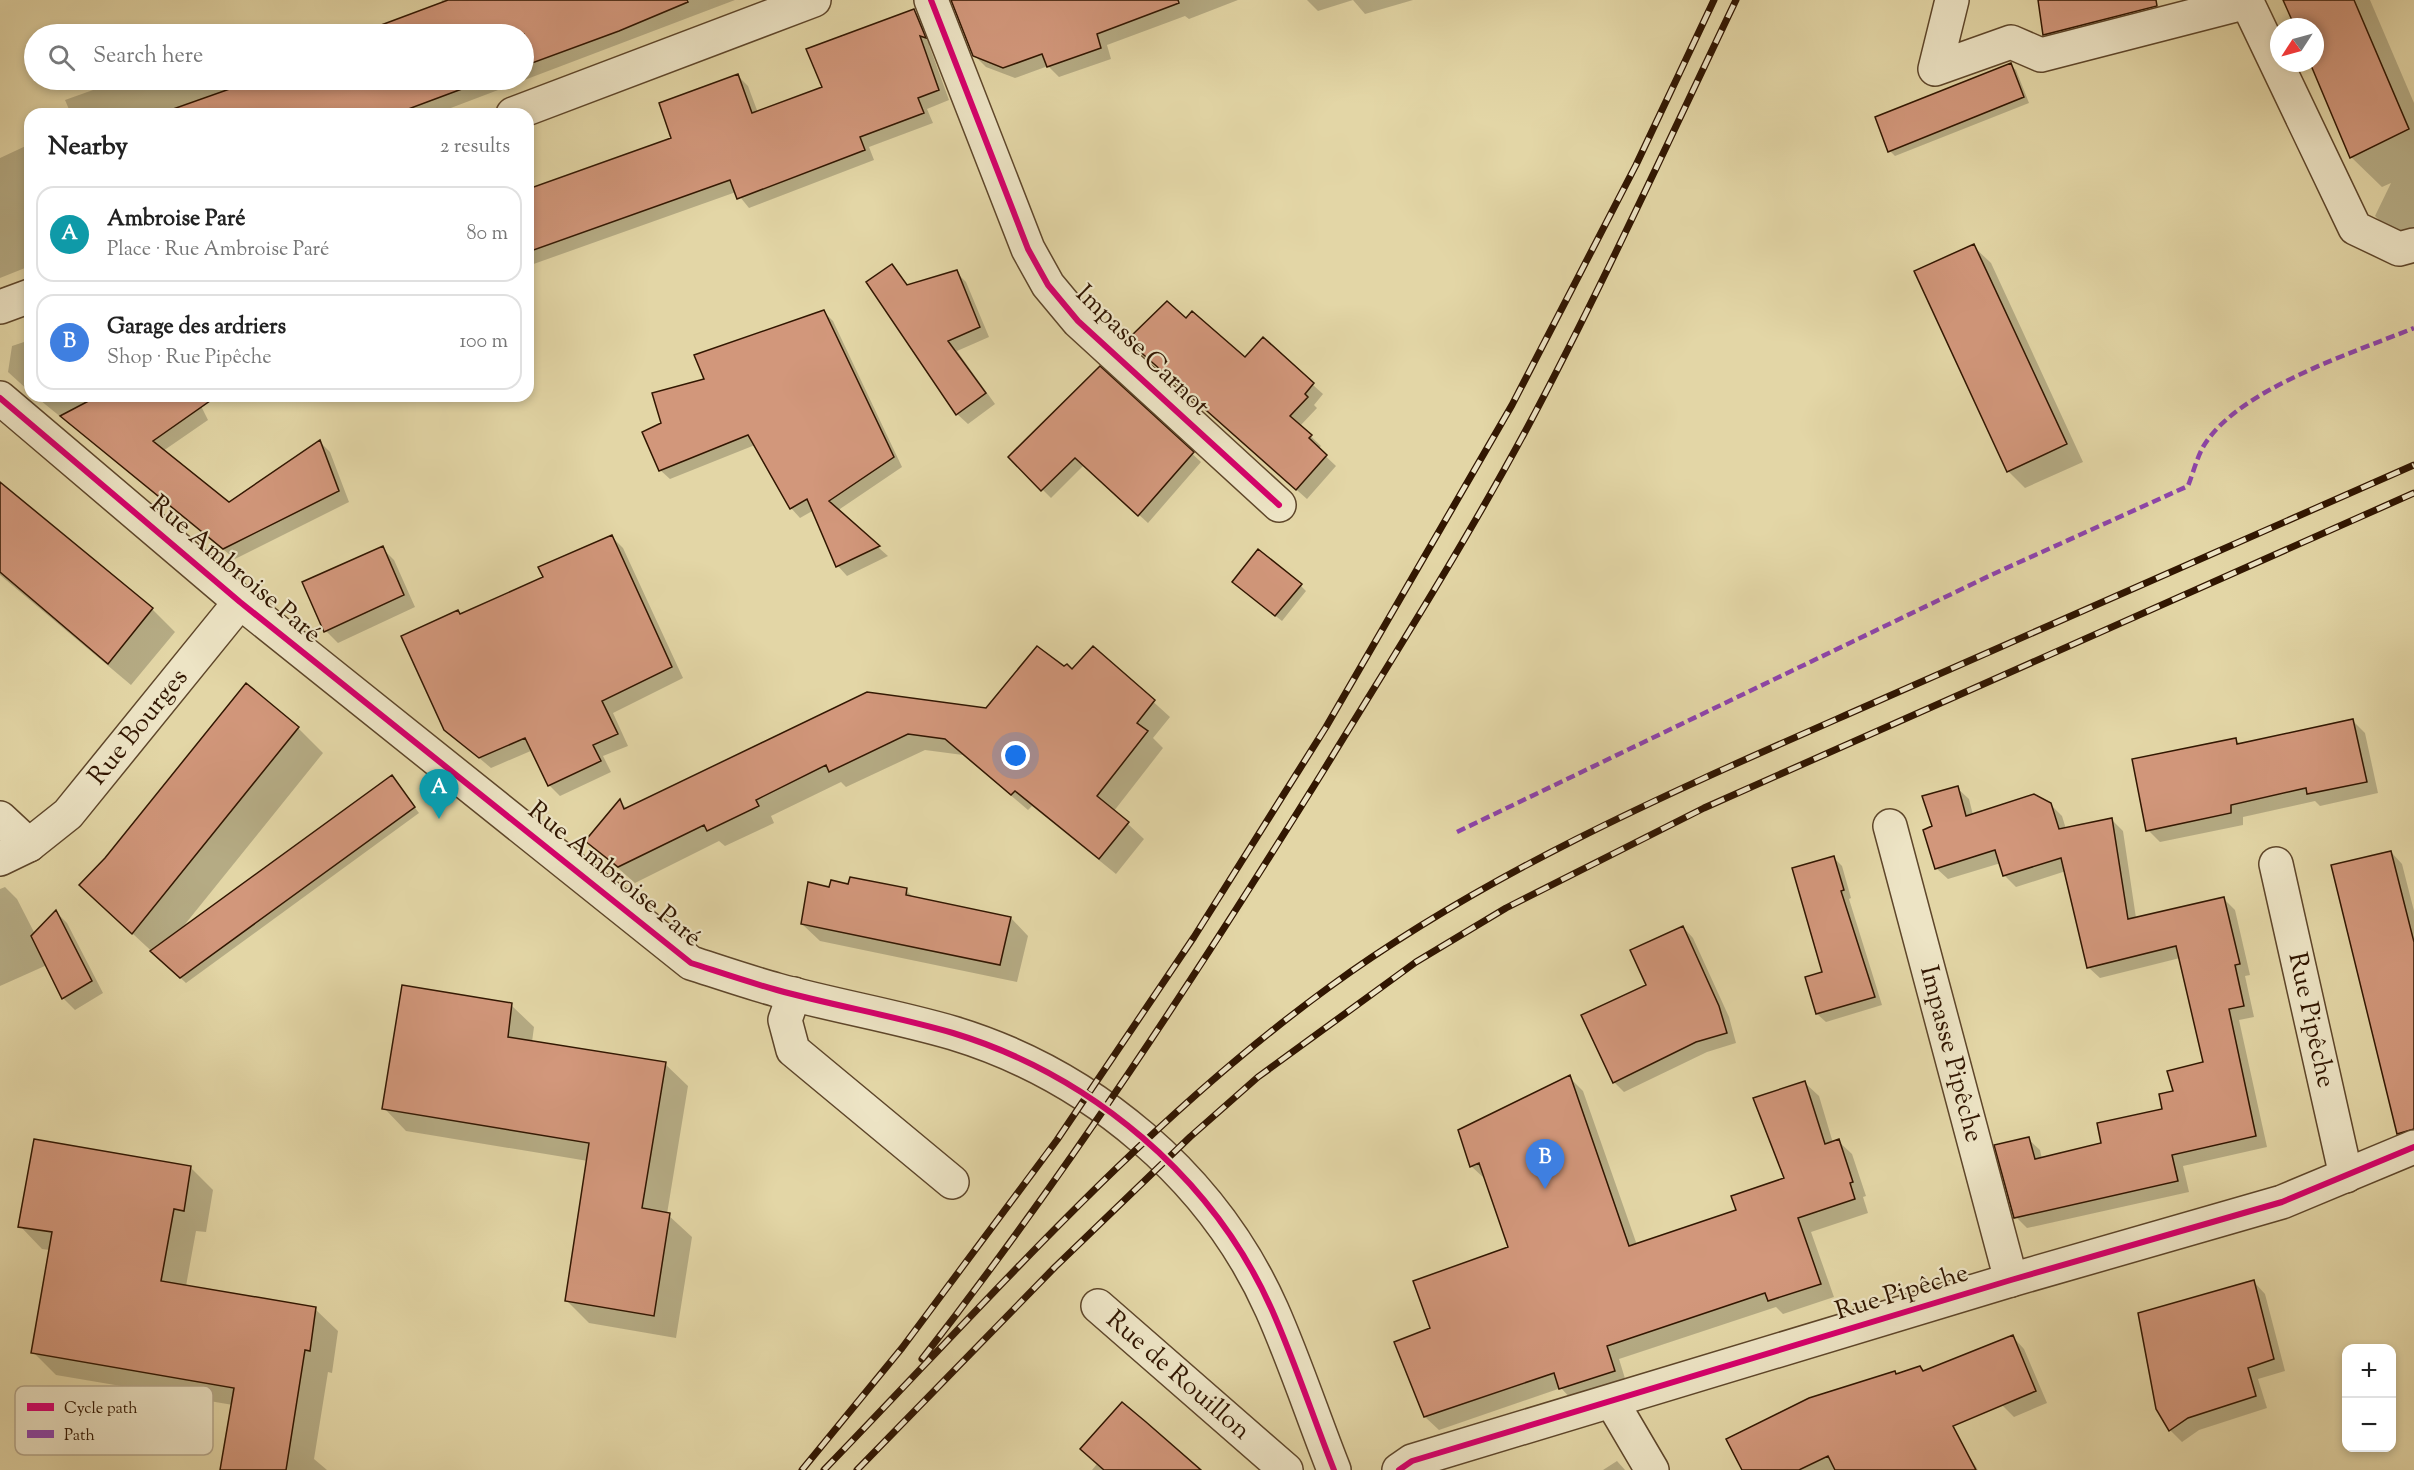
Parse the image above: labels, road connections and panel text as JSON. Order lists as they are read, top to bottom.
{
  "streets": {
    "street": [
      "Impasse Carnot",
      "Rue Ambroise Paré",
      "Rue Bourges",
      "Rue Pipêche",
      "Impasse Pipêche",
      "Rue de Rouillon"
    ]
  },
  "crossings": [
    ["Rue Ambroise Paré", "Rue Bourges"],
    ["Rue Pipêche", "Impasse Pipêche"]
  ],
  "legend": ["Cycle path", "Path"],
  "north": "bottom left",
  "page": {
    "search": "Search here",
    "heading": ["Nearby", "2 results"],
    "list": [
      {
        "mark": "A",
        "name": "Ambroise Paré",
        "note": "Place · Rue Ambroise Paré",
        "value": "80 m"
      },
      {
        "mark": "B",
        "name": "Garage des ardriers",
        "note": "Shop · Rue Pipêche",
        "value": "100 m"
      }
    ],
    "pins": ["A", "B"],
    "map_buttons": ["+", "−"]
  }
}
